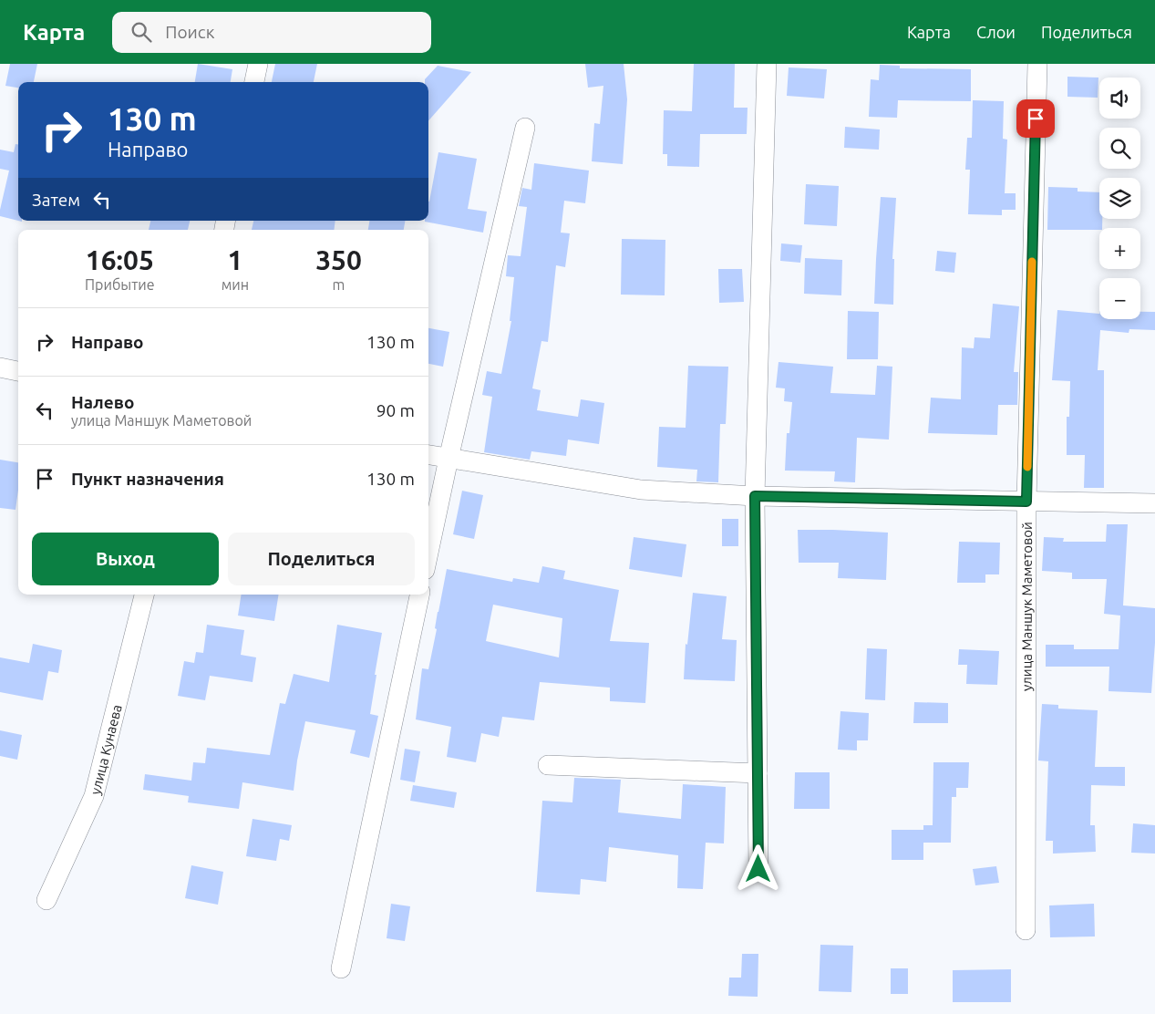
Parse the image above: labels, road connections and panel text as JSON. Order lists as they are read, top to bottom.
{
  "streets": {
    "street": ["улица Маншук Маметовой", "улица Кунаева"]
  },
  "page": {
    "header": "Карта",
    "search": "Поиск",
    "nav": ["Карта", "Слои", "Поделиться"],
    "map_buttons": ["+", "−"],
    "turn": ["130 m", "Направо"],
    "then": "Затем",
    "eta": [
      "16:05",
      "Прибытие",
      "1",
      "мин",
      "350",
      "m"
    ],
    "list": [
      {
        "name": "Направо",
        "value": "130 m"
      },
      {
        "name": "Налево",
        "note": "улица Маншук Маметовой",
        "value": "90 m"
      },
      {
        "name": "Пункт назначения",
        "value": "130 m"
      }
    ],
    "buttons": ["Выход", "Поделиться"]
  }
}
